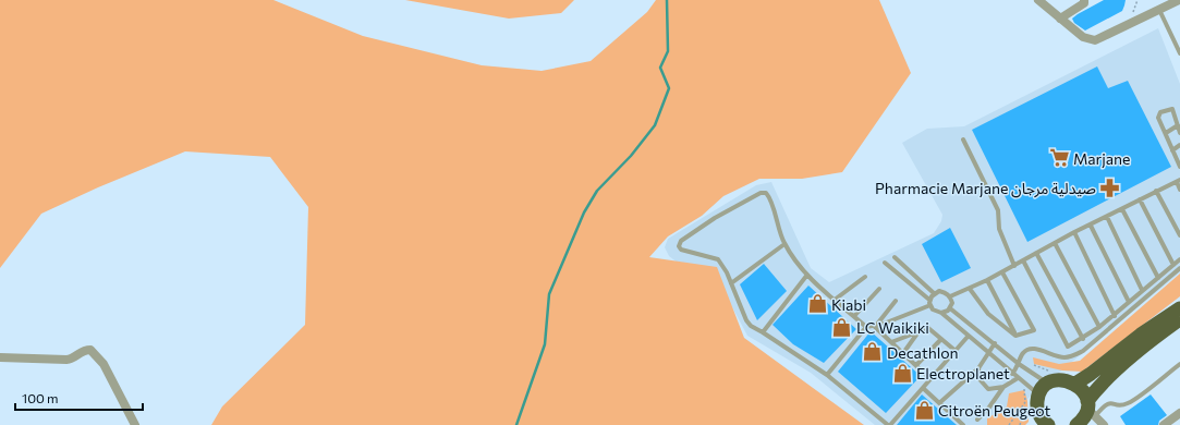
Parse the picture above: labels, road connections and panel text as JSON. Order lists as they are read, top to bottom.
{
  "places": {
    "supermarket": ["Marjane"],
    "pharmacy": ["Pharmacie Marjane صيدلية مرجان"],
    "shop": [
      "Kiabi",
      "LC Waikiki",
      "Decathlon",
      "Electroplanet",
      "Citroën Peugeot"
    ]
  },
  "scale_bar": "100 m"
}
